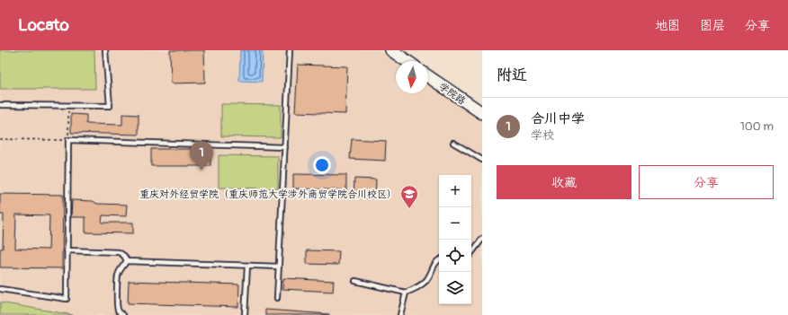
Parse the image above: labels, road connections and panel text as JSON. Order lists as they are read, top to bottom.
{
  "streets": {
    "street": ["学院路"]
  },
  "places": {
    "school or university": ["重庆对外经贸学院（重庆师范大学涉外商贸学院合川校区）"]
  },
  "north": "bottom",
  "page": {
    "header": "Locato",
    "nav": ["地图", "图层", "分享"],
    "heading": "附近",
    "list": [
      {
        "mark": "1",
        "name": "合川中学",
        "note": "学校",
        "value": "100 m"
      }
    ],
    "pins": "1",
    "buttons": ["收藏", "分享"],
    "map_buttons": ["+", "−"]
  }
}
